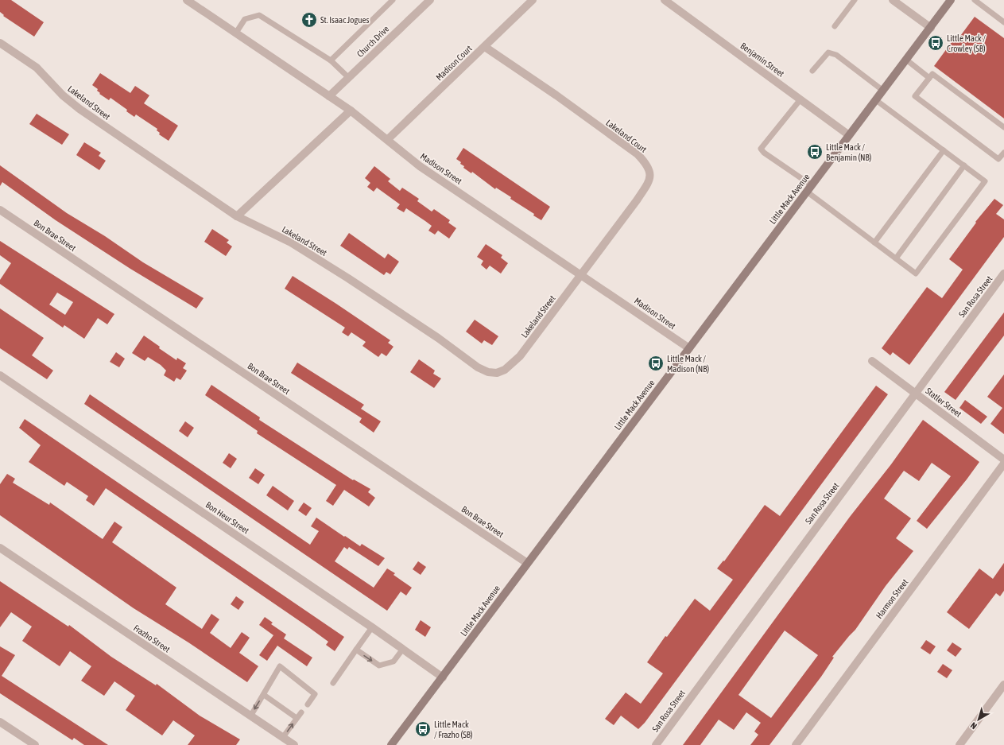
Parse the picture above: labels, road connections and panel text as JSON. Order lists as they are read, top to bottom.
{
  "streets": {
    "main road": ["Little Mack Avenue"],
    "street": [
      "Church Drive",
      "Benjamin Street",
      "Madison Court",
      "Lakeland Street",
      "Lakeland Court",
      "Madison Street",
      "Bon Brae Street",
      "San Rosa Street",
      "Statler Street",
      "Bon Heur Street",
      "Harmon Street",
      "Frazho Street"
    ]
  },
  "crossings": [
    ["Church Drive", "Madison Street"],
    ["Benjamin Street", "Little Mack Avenue"],
    ["Madison Court", "Lakeland Court"],
    ["Madison Court", "Madison Street"],
    ["Lakeland Street", "Lakeland Court"],
    ["Lakeland Street", "Madison Street"],
    ["Lakeland Court", "Madison Street"],
    ["Madison Street", "Little Mack Avenue"],
    ["Little Mack Avenue", "Bon Brae Street"],
    ["Little Mack Avenue", "Bon Heur Street"],
    ["San Rosa Street", "Statler Street"]
  ],
  "places": {
    "church": ["St. Isaac Jogues"],
    "bus stop": [
      "Little Mack / Crowley (SB)",
      "Little Mack / Benjamin (NB)",
      "Little Mack / Madison (NB)",
      "Little Mack / Frazho (SB)"
    ]
  },
  "north": "bottom left"
}
